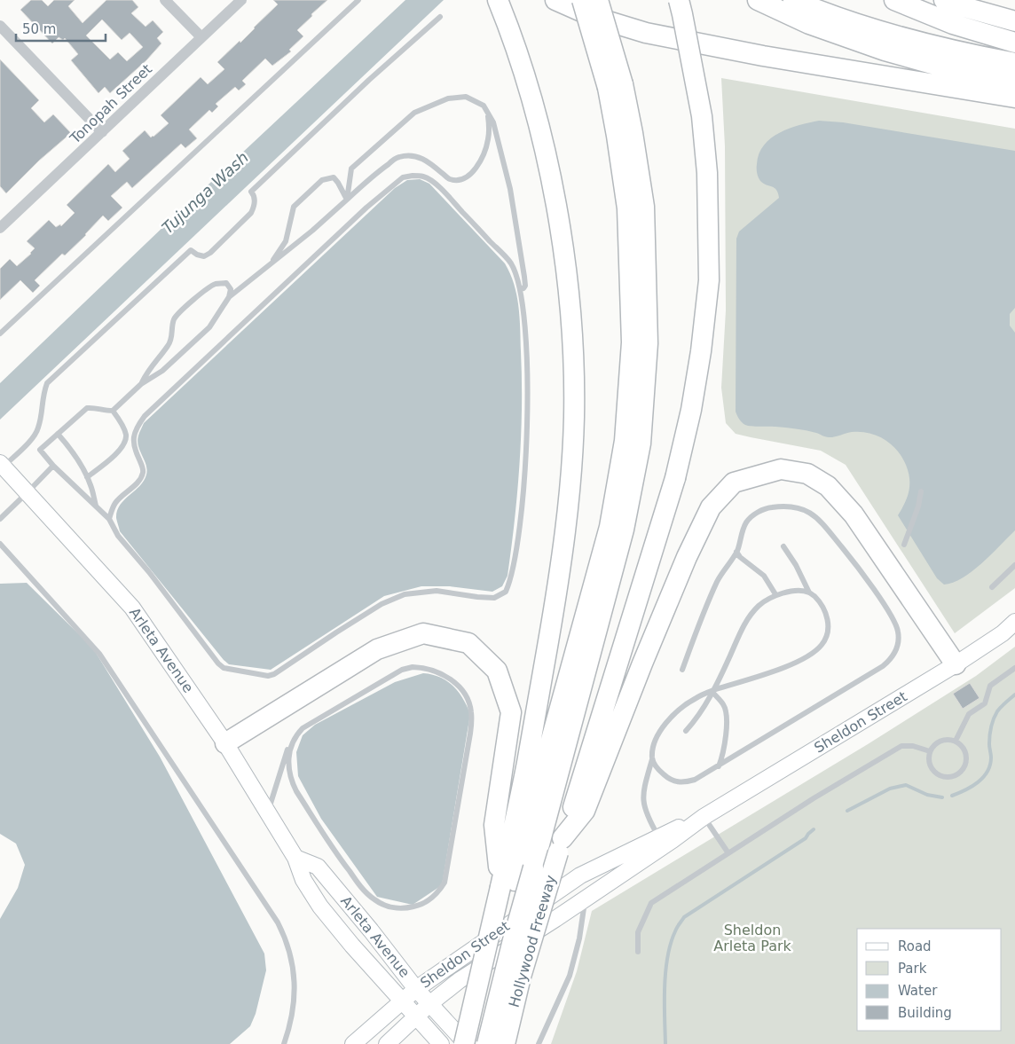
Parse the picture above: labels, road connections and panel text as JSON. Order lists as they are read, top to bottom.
{
  "streets": {
    "highway": ["Hollywood Freeway"],
    "main road": ["Arleta Avenue", "Sheldon Street"],
    "street": ["Tonopah Street"]
  },
  "crossings": [
    ["Arleta Avenue", "Sheldon Street"]
  ],
  "water": ["Tujunga Wash"],
  "parks": ["Sheldon Arleta Park"],
  "legend": [
    "Road",
    "Park",
    "Water",
    "Building"
  ],
  "scale_bar": "50 m"
}
